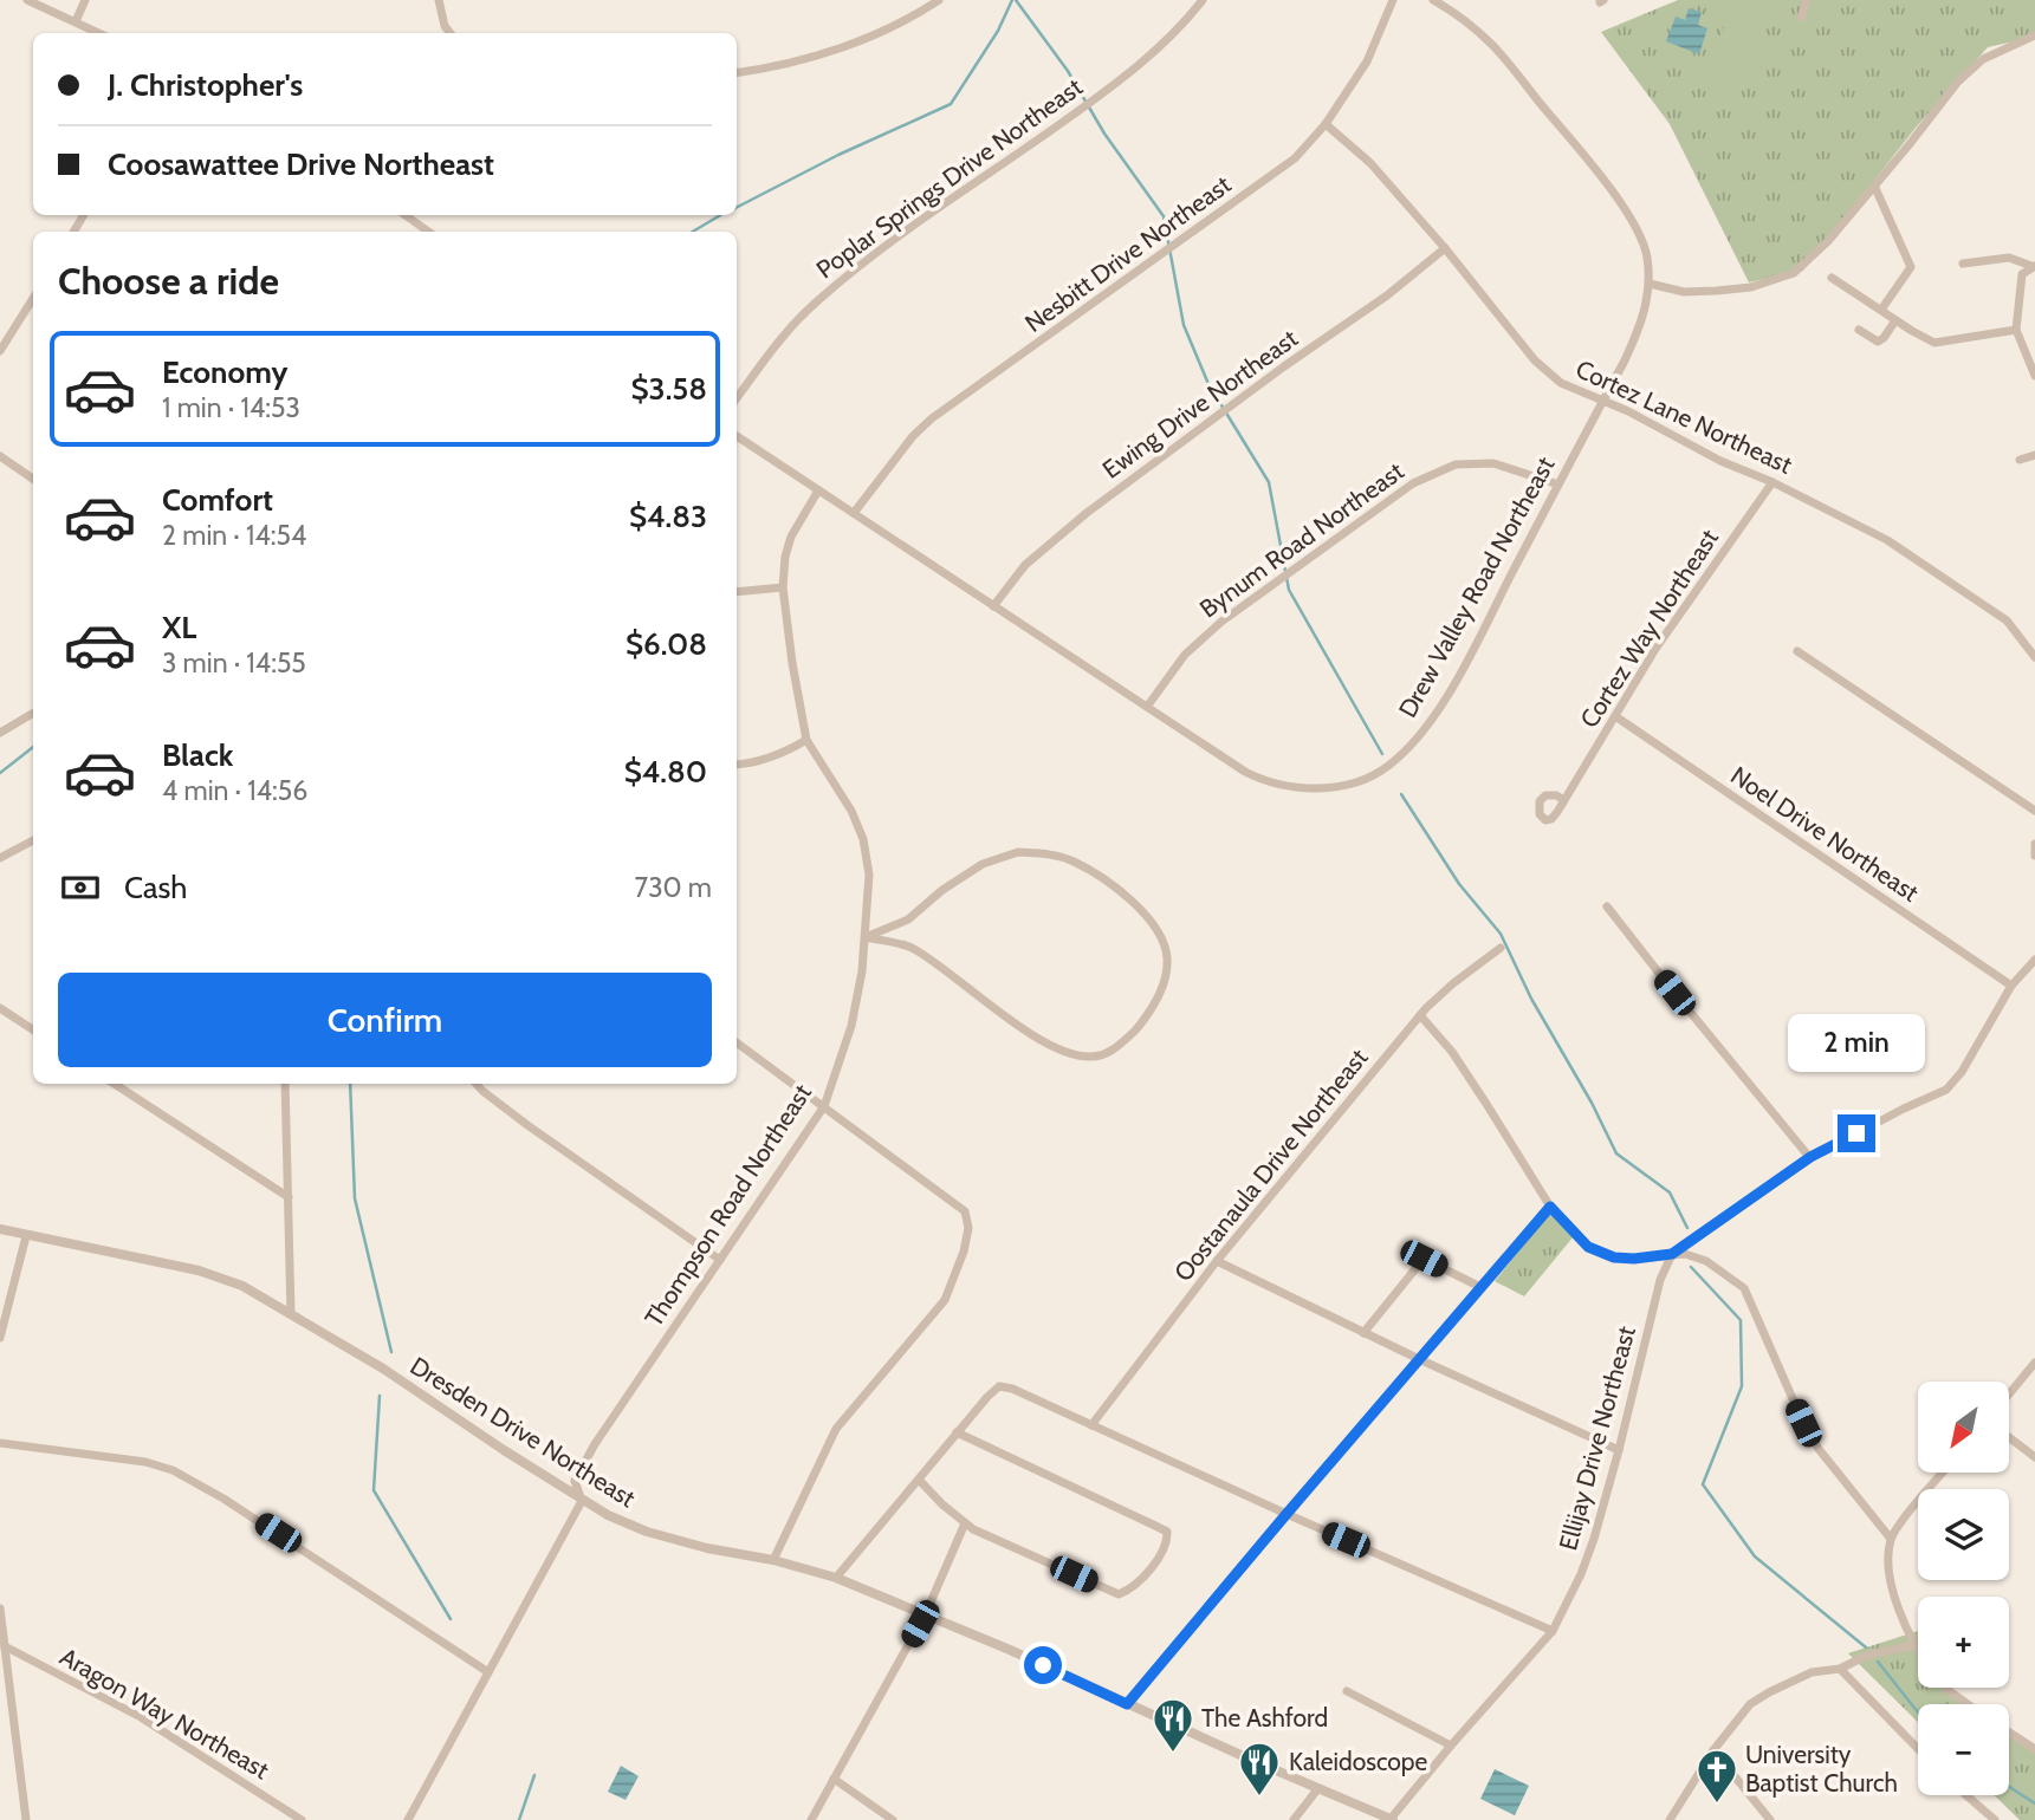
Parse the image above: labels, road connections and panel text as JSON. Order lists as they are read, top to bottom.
{
  "streets": {
    "street": [
      "Poplar Springs Drive Northeast",
      "Nesbitt Drive Northeast",
      "Ewing Drive Northeast",
      "Cortez Lane Northeast",
      "Bynum Road Northeast",
      "Drew Valley Road Northeast",
      "Cortez Way Northeast",
      "Noel Drive Northeast",
      "Oostanaula Drive Northeast",
      "Thompson Road Northeast",
      "Dresden Drive Northeast",
      "Ellijay Drive Northeast",
      "Aragon Way Northeast"
    ]
  },
  "crossings": [
    ["Nesbitt Drive Northeast", "Cortez Lane Northeast"],
    ["Nesbitt Drive Northeast", "Drew Valley Road Northeast"],
    ["Ewing Drive Northeast", "Cortez Lane Northeast"],
    ["Ewing Drive Northeast", "Drew Valley Road Northeast"],
    ["Cortez Lane Northeast", "Drew Valley Road Northeast"],
    ["Cortez Lane Northeast", "Cortez Way Northeast"],
    ["Bynum Road Northeast", "Drew Valley Road Northeast"],
    ["Drew Valley Road Northeast", "Thompson Road Northeast"],
    ["Cortez Way Northeast", "Noel Drive Northeast"],
    ["Thompson Road Northeast", "Dresden Drive Northeast"],
    ["Dresden Drive Northeast", "Ellijay Drive Northeast"]
  ],
  "places": {
    "restaurant": ["The Ashford", "Kaleidoscope"],
    "church": ["University Baptist Church"]
  },
  "north": "bottom left",
  "page": {
    "banner": ["J. Christopher's", "Coosawattee Drive Northeast"],
    "heading": "Choose a ride",
    "list": [
      {
        "name": "Economy",
        "note": "1 min · 14:53",
        "value": "$3.58"
      },
      {
        "name": "Comfort",
        "note": "2 min · 14:54",
        "value": "$4.83"
      },
      {
        "name": "XL",
        "note": "3 min · 14:55",
        "value": "$6.08"
      },
      {
        "name": "Black",
        "note": "4 min · 14:56",
        "value": "$4.80"
      }
    ],
    "pay": ["Cash", "730 m"],
    "buttons": "Confirm",
    "bubble": "2 min",
    "map_buttons": ["+", "−"]
  }
}
